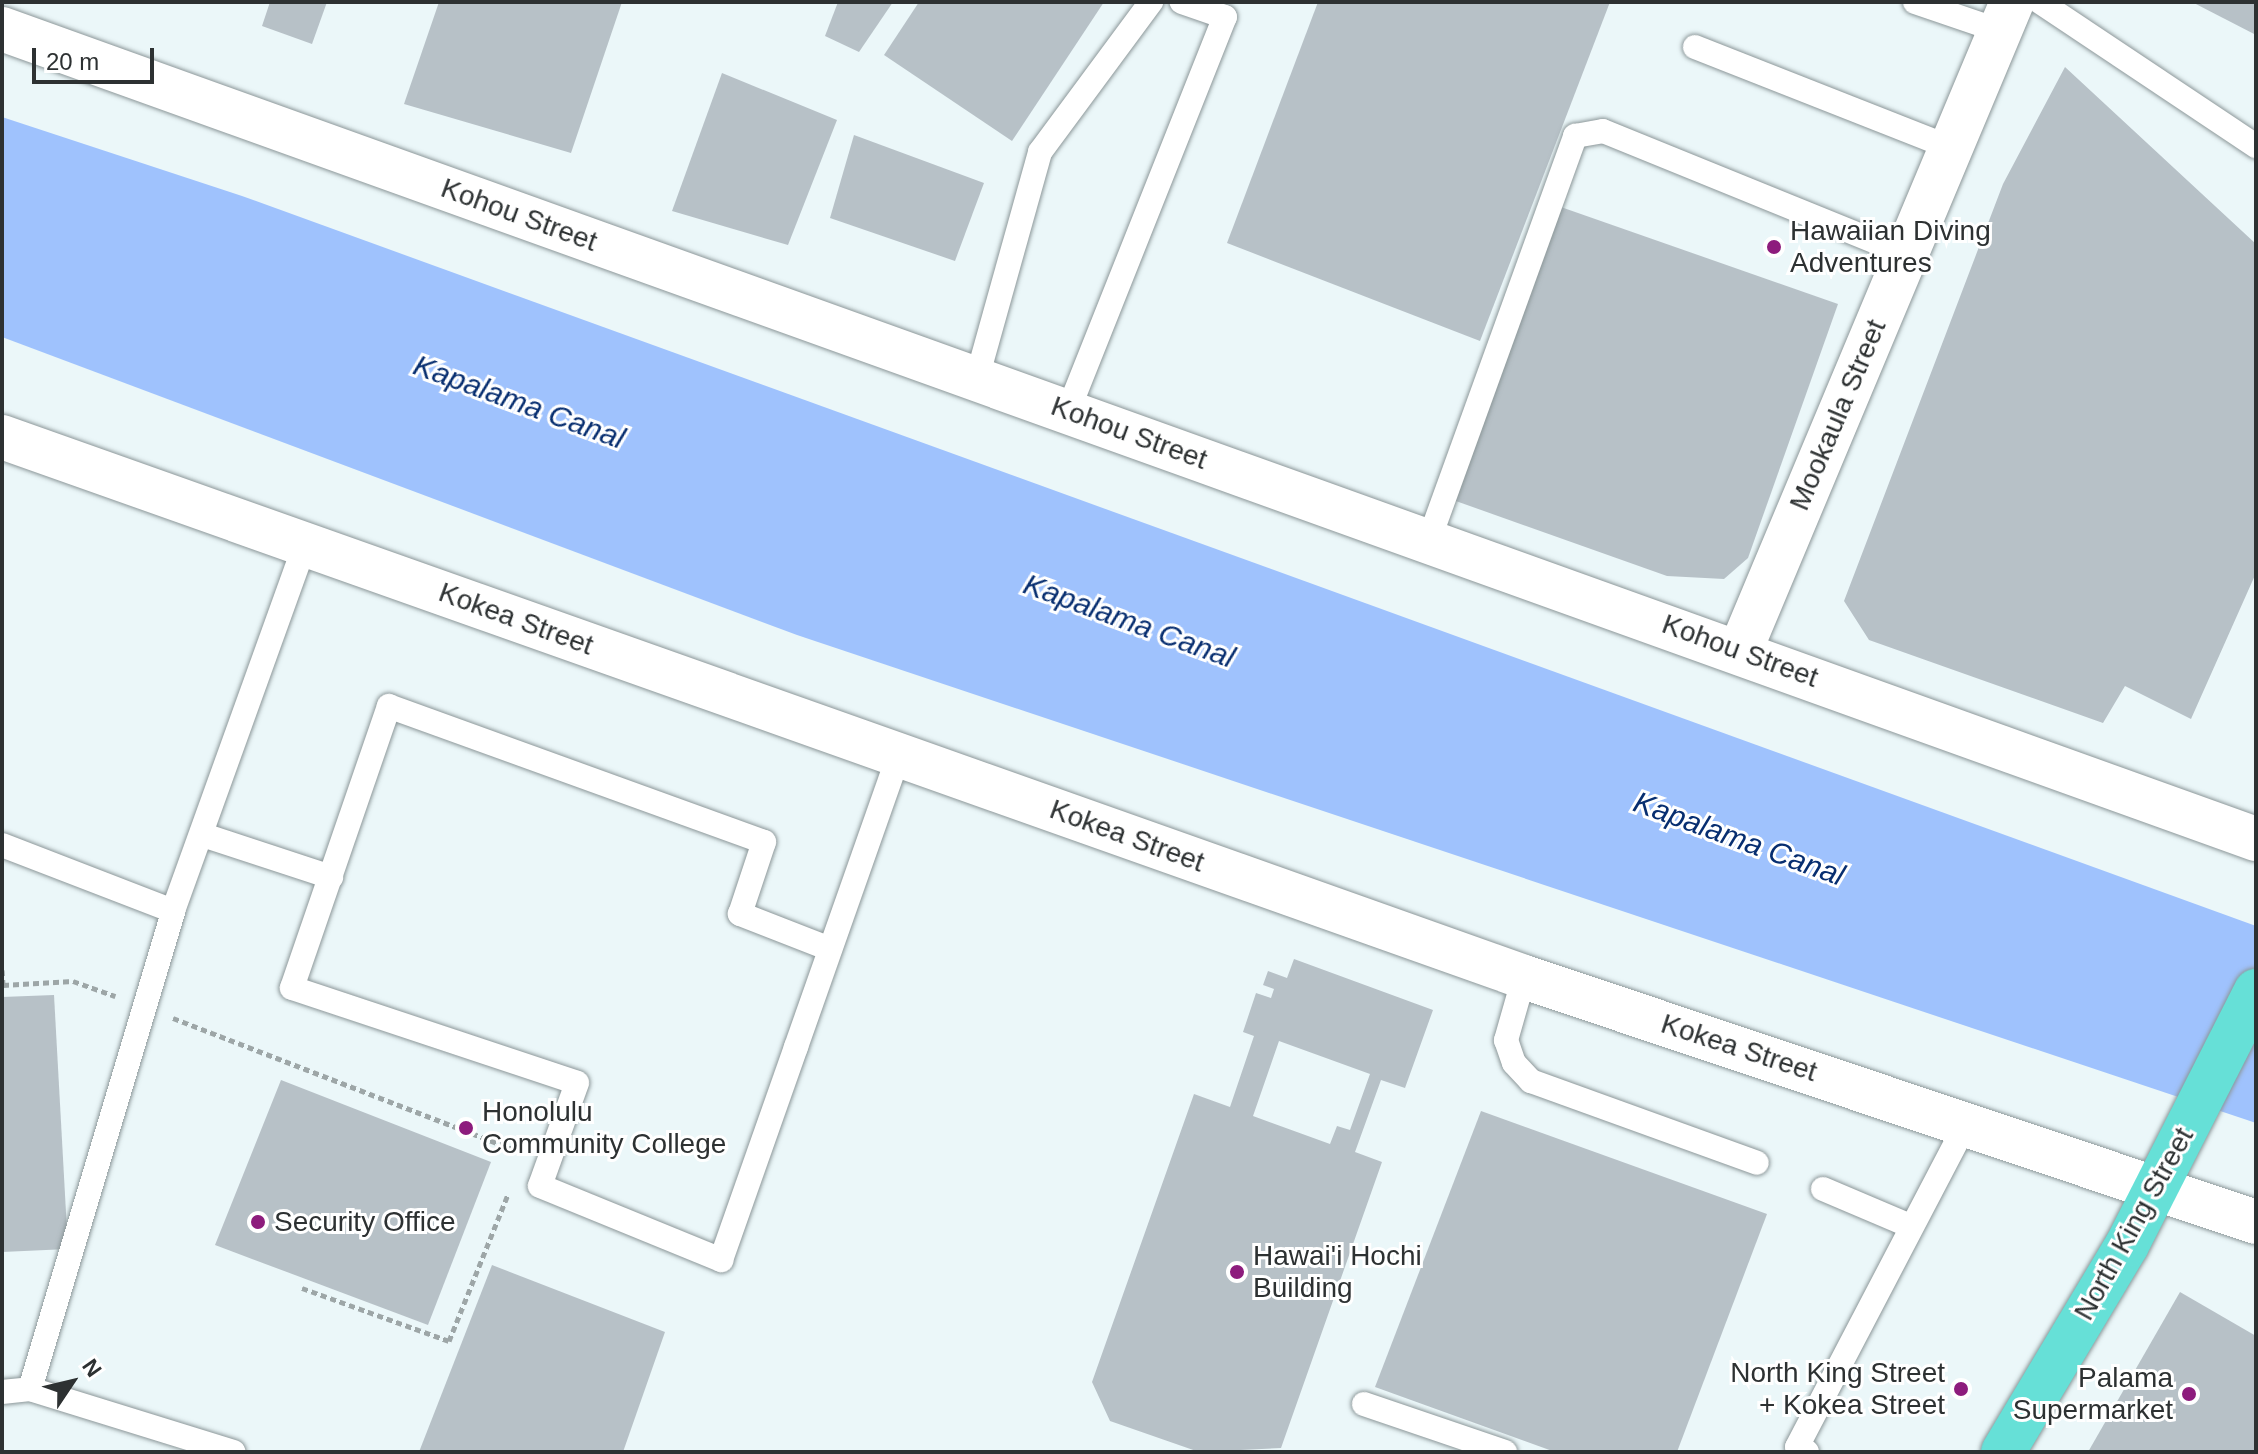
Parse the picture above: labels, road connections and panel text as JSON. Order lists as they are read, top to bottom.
{
  "streets": {
    "main road": ["North King Street"],
    "street": ["Kohou Street", "Mookaula Street", "Kokea Street"]
  },
  "crossings": [
    ["Kohou Street", "Mookaula Street"],
    ["Kokea Street", "North King Street"]
  ],
  "water": ["Kapalama Canal"],
  "places": [
    "Hawaiian Diving Adventures",
    "Honolulu Community College",
    "Security Office",
    "Hawai'i Hochi Building",
    "North King Street + Kokea Street",
    "Palama Supermarket"
  ],
  "scale_bar": "20 m",
  "north": "top right"
}
